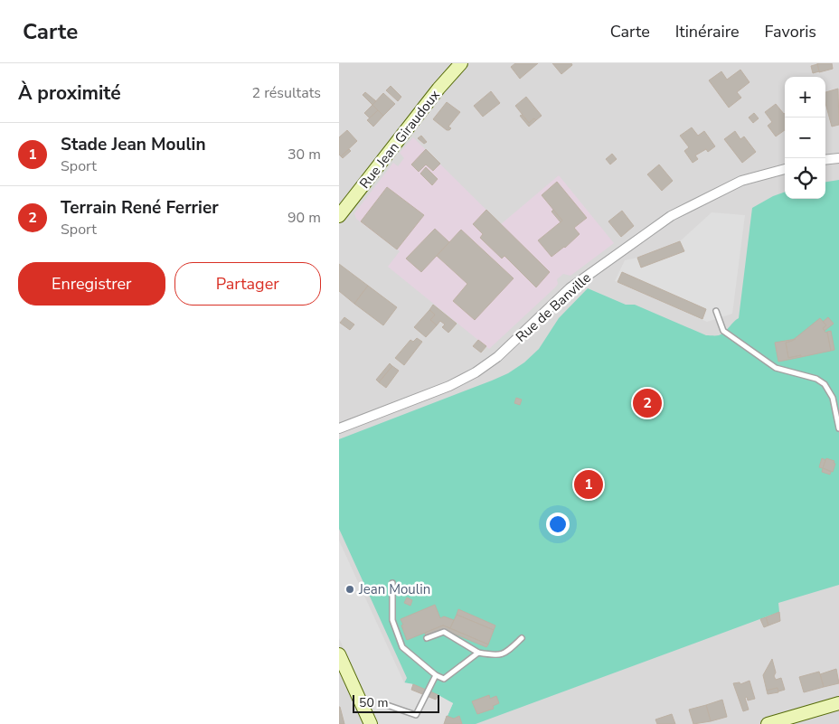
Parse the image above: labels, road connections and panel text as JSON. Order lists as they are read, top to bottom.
{
  "streets": {
    "main road": ["Rue Jean Giraudoux"],
    "street": ["Rue de Banville"]
  },
  "places": ["Jean Moulin"],
  "scale_bar": "50 m",
  "page": {
    "header": "Carte",
    "nav": ["Carte", "Itinéraire", "Favoris"],
    "heading": ["À proximité", "2 résultats"],
    "map_buttons": ["+", "−"],
    "list": [
      {
        "mark": "1",
        "name": "Stade Jean Moulin",
        "note": "Sport",
        "value": "30 m"
      },
      {
        "mark": "2",
        "name": "Terrain René Ferrier",
        "note": "Sport",
        "value": "90 m"
      }
    ],
    "buttons": ["Enregistrer", "Partager"],
    "pins": ["2", "1"],
    "scale": "50 m"
  }
}
